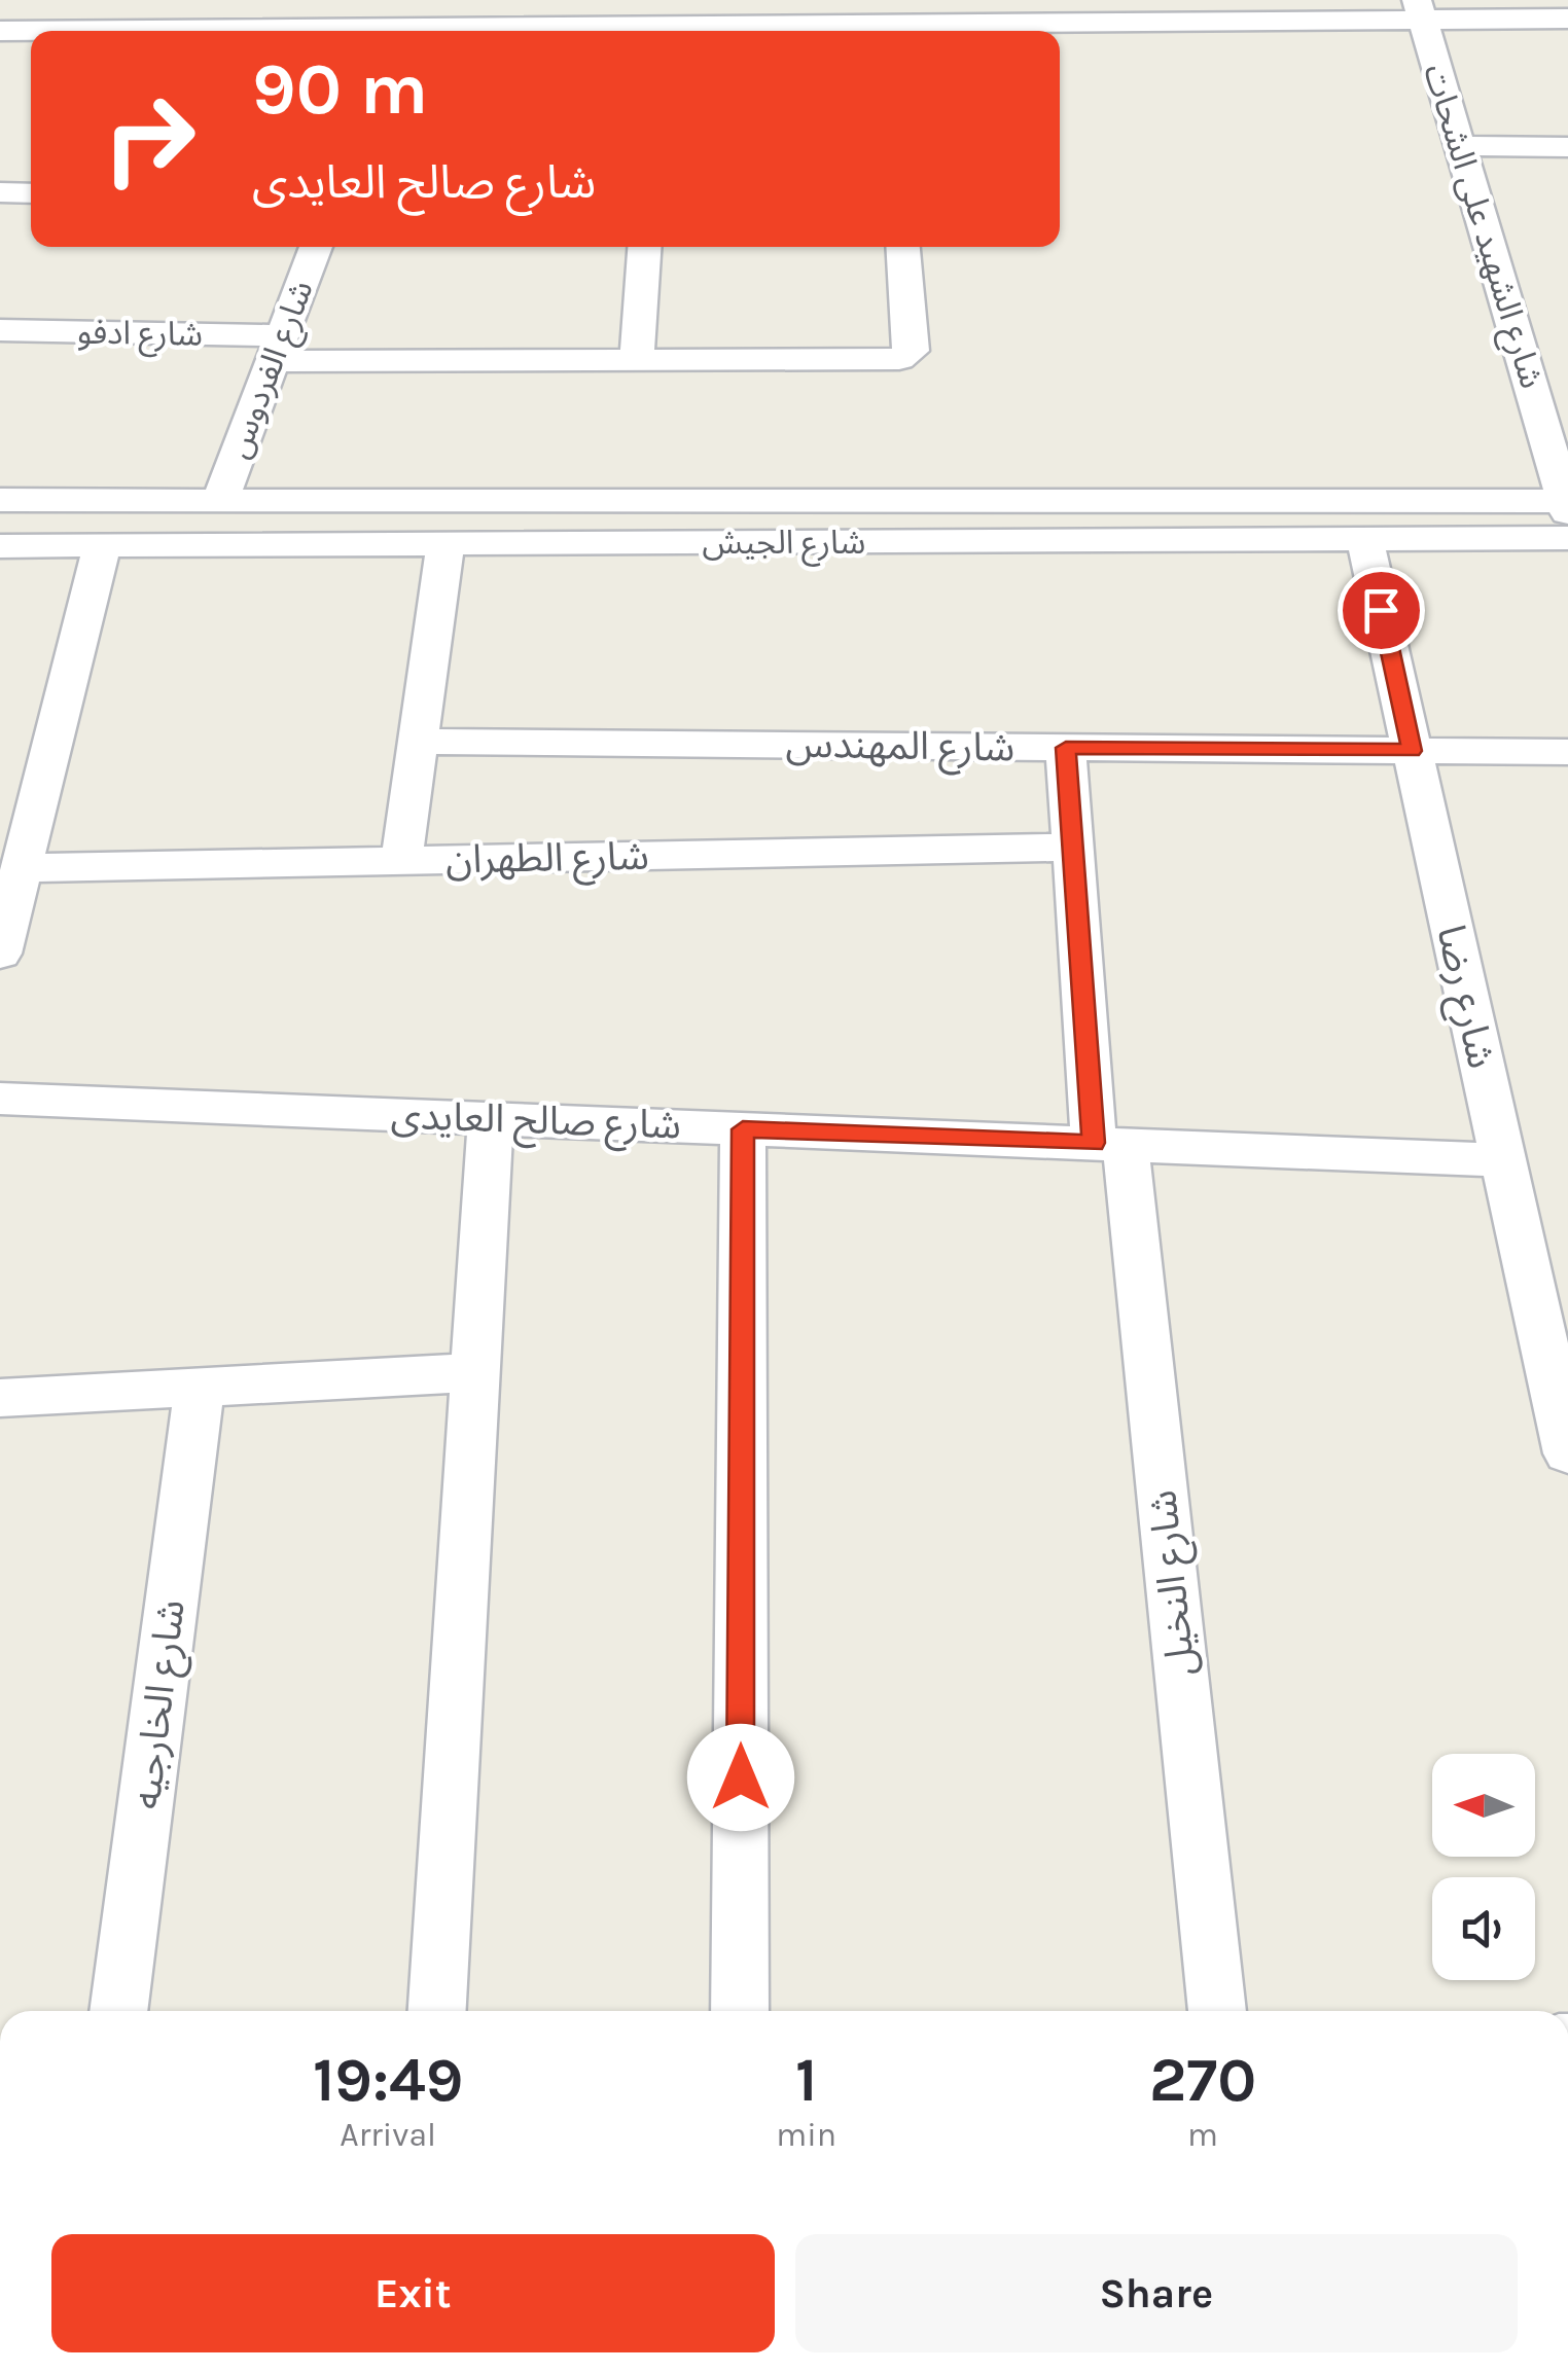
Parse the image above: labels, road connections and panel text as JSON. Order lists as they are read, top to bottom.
{
  "streets": {
    "street": [
      "شارع الشهيد على الشحات",
      "شارع ادفو",
      "شارع الفردوس",
      "شارع الجيش",
      "شارع المهندس",
      "شارع الطهران",
      "شارع رضا",
      "شارع صالح العايدى",
      "شارع النخيل",
      "شارع الخارجيه"
    ]
  },
  "crossings": [
    ["شارع الشهيد على الشحات", "شارع الجيش"],
    ["شارع ادفو", "شارع الفردوس"],
    ["شارع الفردوس", "شارع الجيش"],
    ["شارع الجيش", "شارع رضا"],
    ["شارع المهندس", "شارع رضا"],
    ["شارع المهندس", "شارع النخيل"],
    ["شارع الطهران", "شارع النخيل"],
    ["شارع رضا", "شارع صالح العايدى"],
    ["شارع صالح العايدى", "شارع النخيل"]
  ],
  "north": "left",
  "page": {
    "turn": ["90 m", "شارع صالح العايدى"],
    "eta": [
      "19:49",
      "Arrival",
      "1",
      "min",
      "270",
      "m"
    ],
    "buttons": ["Exit", "Share"]
  }
}
